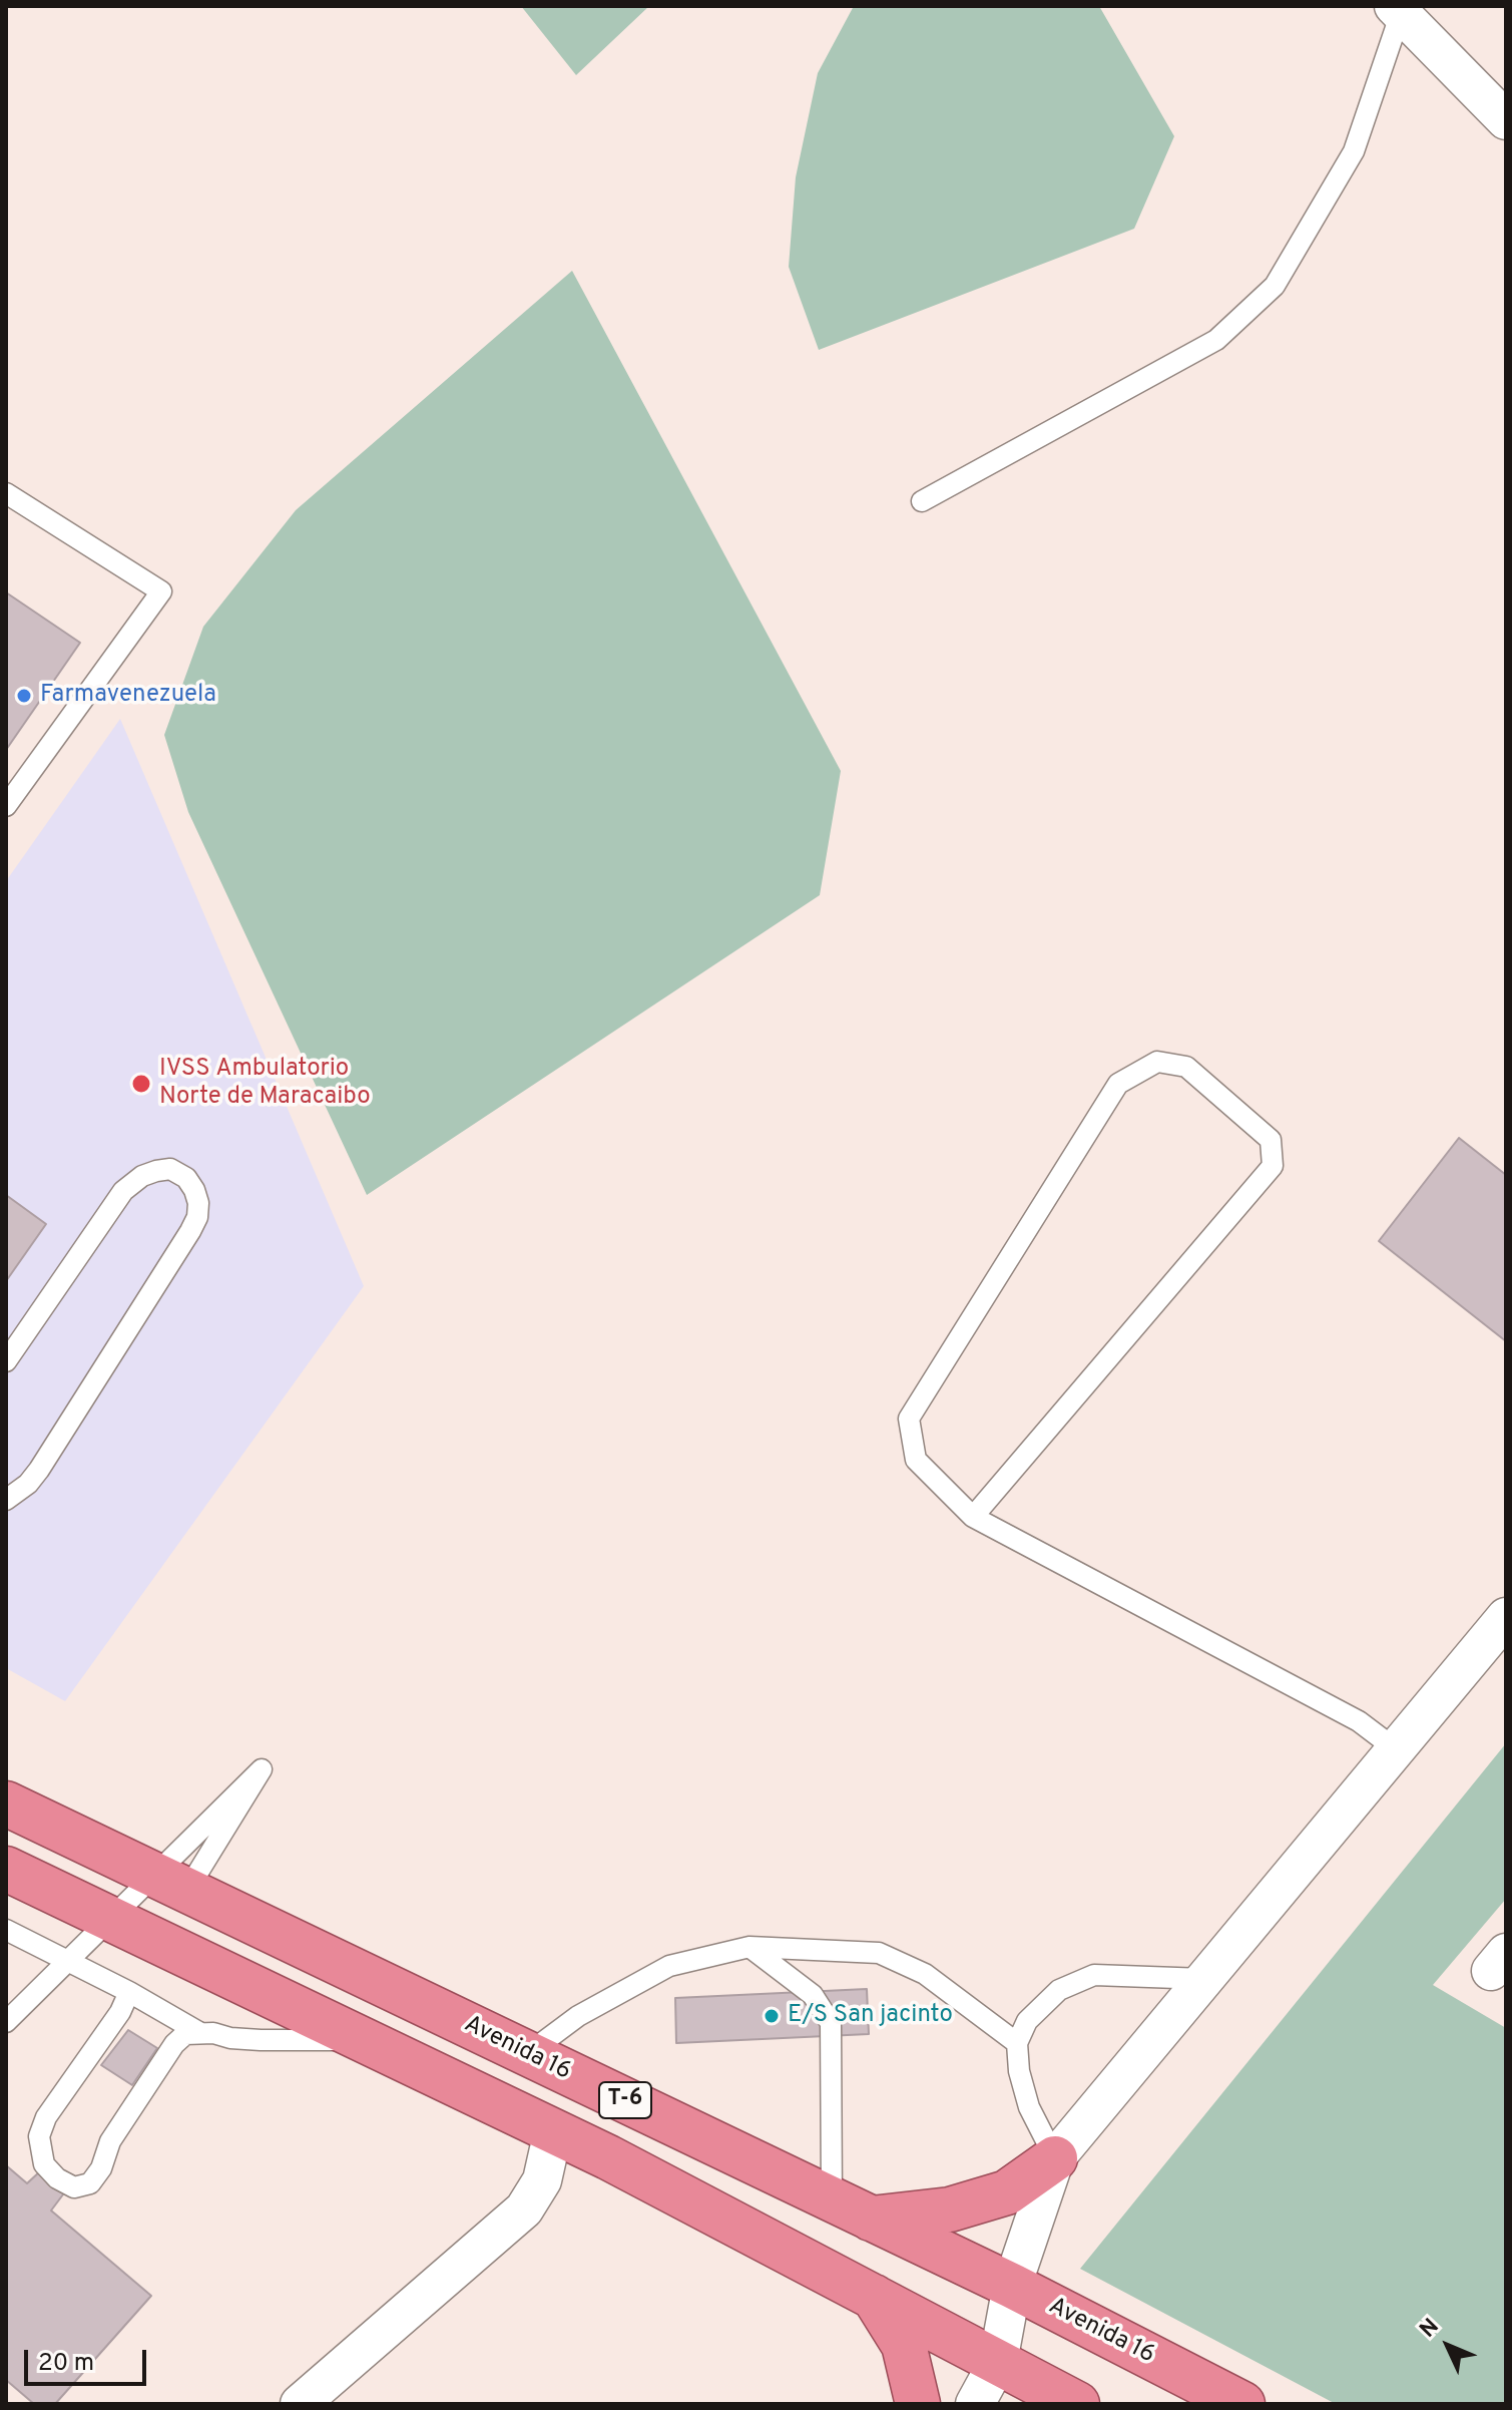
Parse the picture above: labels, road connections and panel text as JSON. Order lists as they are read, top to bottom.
{
  "streets": {
    "highway": ["Avenida 16", "T-6"]
  },
  "places": ["Farmavenezuela", "IVSS Ambulatorio Norte de Maracaibo", "E/S San jacinto"],
  "scale_bar": "20 m",
  "north": "top left"
}
